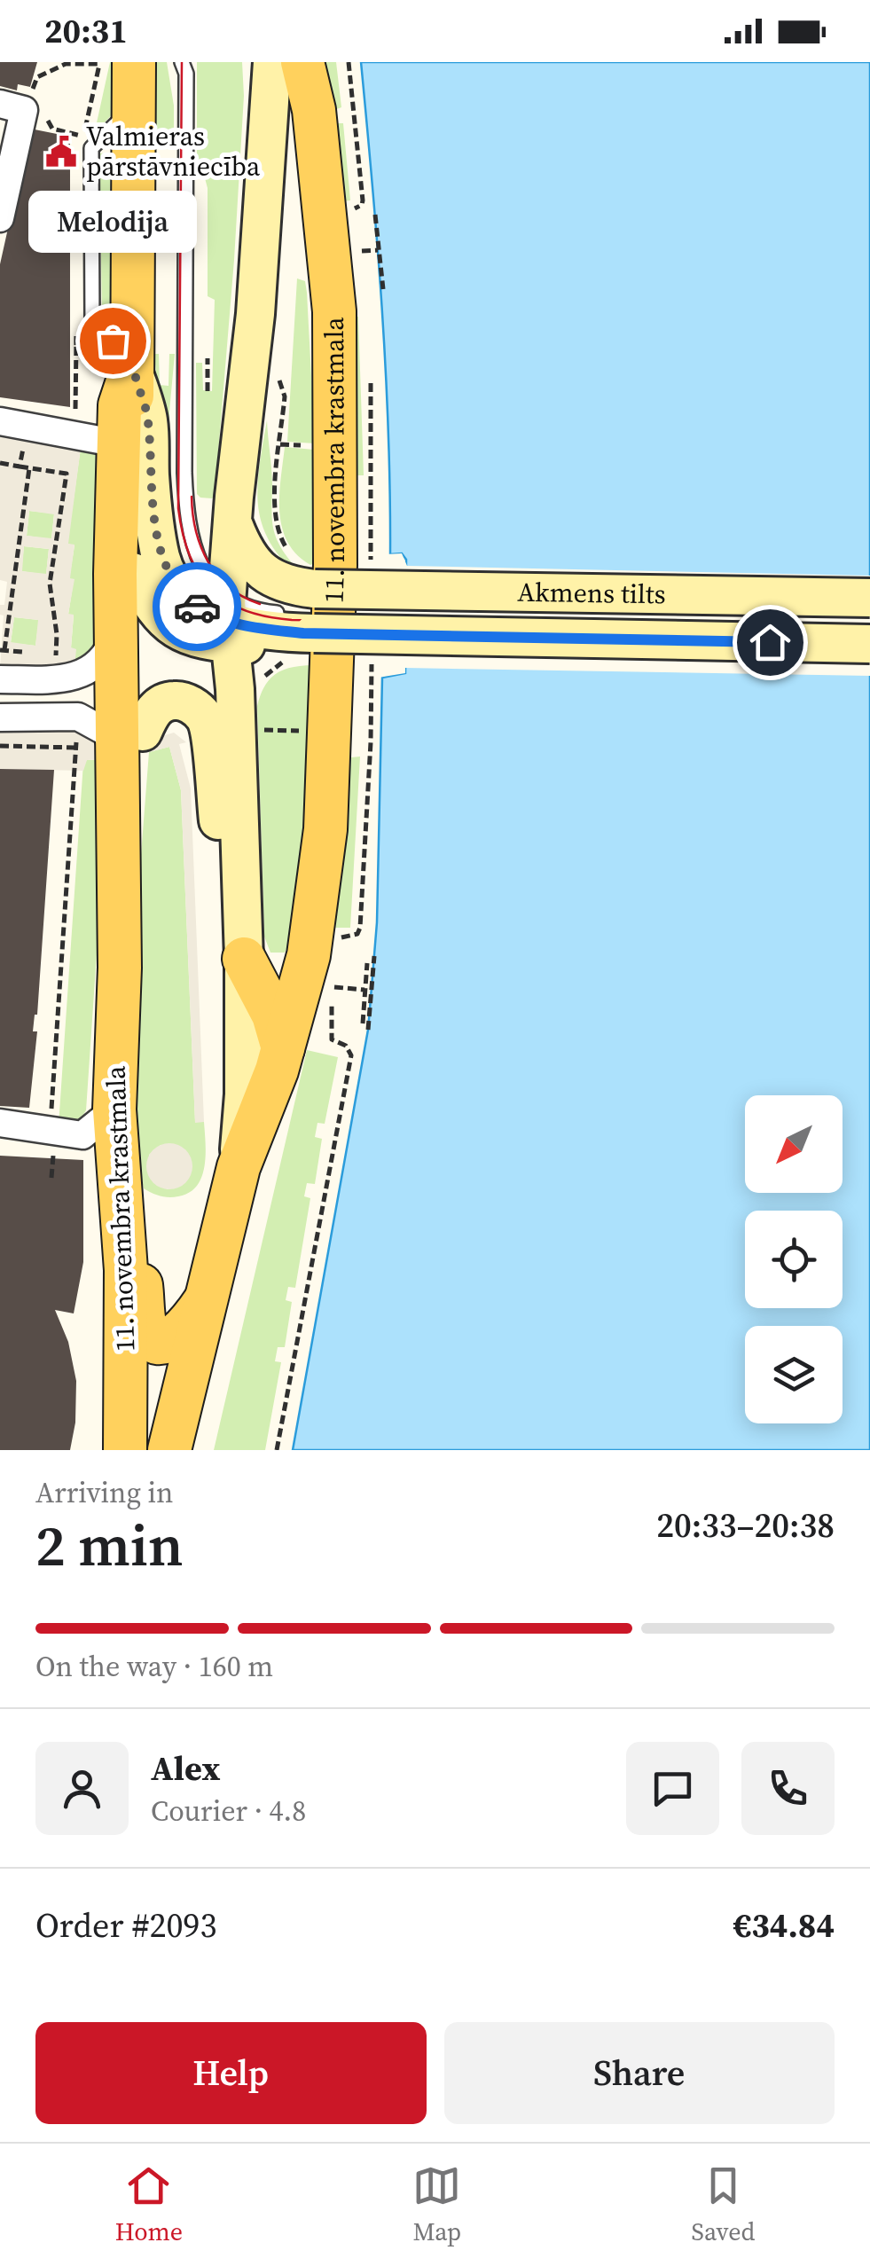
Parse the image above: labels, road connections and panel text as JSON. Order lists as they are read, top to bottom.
{
  "streets": {
    "main road": ["11. novembra krastmala", "Akmens tilts"]
  },
  "crossings": [
    ["11. novembra krastmala", "Akmens tilts"]
  ],
  "places": {
    "public building": ["Valmieras pārstāvniecība"],
    "other": ["Melodija"]
  },
  "north": "bottom left",
  "page": {
    "status": "20:31",
    "bubble": "Melodija",
    "heading": ["2 min", "Arriving in", "20:33–20:38"],
    "panel": [
      "Alex",
      "Courier · 4.8",
      "Order #2093",
      "€34.84"
    ],
    "bar": "On the way · 160 m",
    "buttons": ["Help", "Share"],
    "tabs": ["Home", "Map", "Saved"]
  }
}
